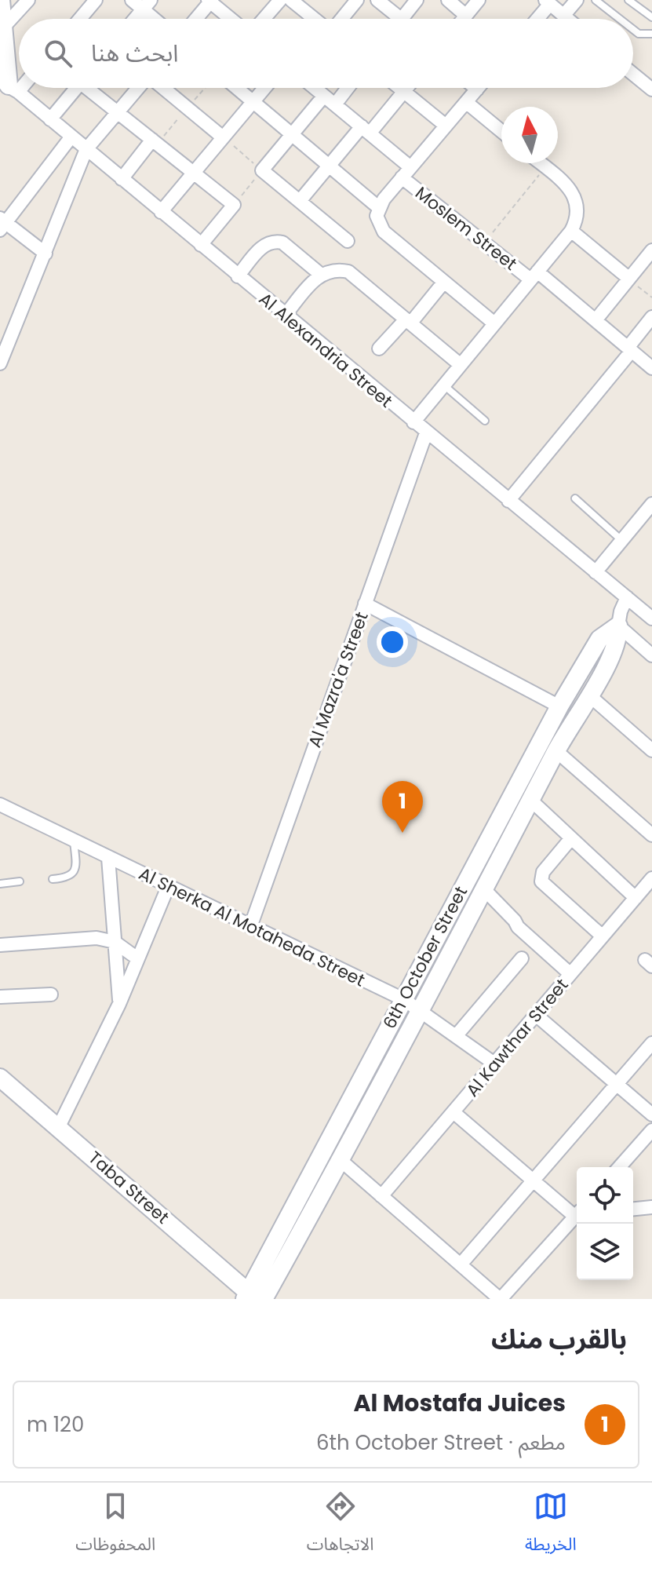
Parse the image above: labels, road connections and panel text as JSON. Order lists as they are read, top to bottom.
{
  "streets": {
    "street": [
      "Moslem Street",
      "Al Alexandria Street",
      "Al Mazra'a Street",
      "Al Sherka Al Motaheda Street",
      "6th October Street",
      "Al Kawthar Street",
      "Taba Street"
    ]
  },
  "crossings": [
    ["Al Alexandria Street", "Al Mazra'a Street"],
    ["Al Alexandria Street", "6th October Street"],
    ["Al Mazra'a Street", "Al Sherka Al Motaheda Street"],
    ["Al Sherka Al Motaheda Street", "6th October Street"],
    ["Al Sherka Al Motaheda Street", "Al Kawthar Street"],
    ["6th October Street", "Taba Street"]
  ],
  "north": "top",
  "page": {
    "search": "ابحث هنا",
    "pins": "1",
    "heading": "بالقرب منك",
    "list": [
      {
        "mark": "1",
        "name": "Al Mostafa Juices",
        "note": "مطعم · 6th October Street",
        "value": "120 m"
      }
    ],
    "nav": ["الخريطة", "الاتجاهات", "المحفوظات"]
  }
}
